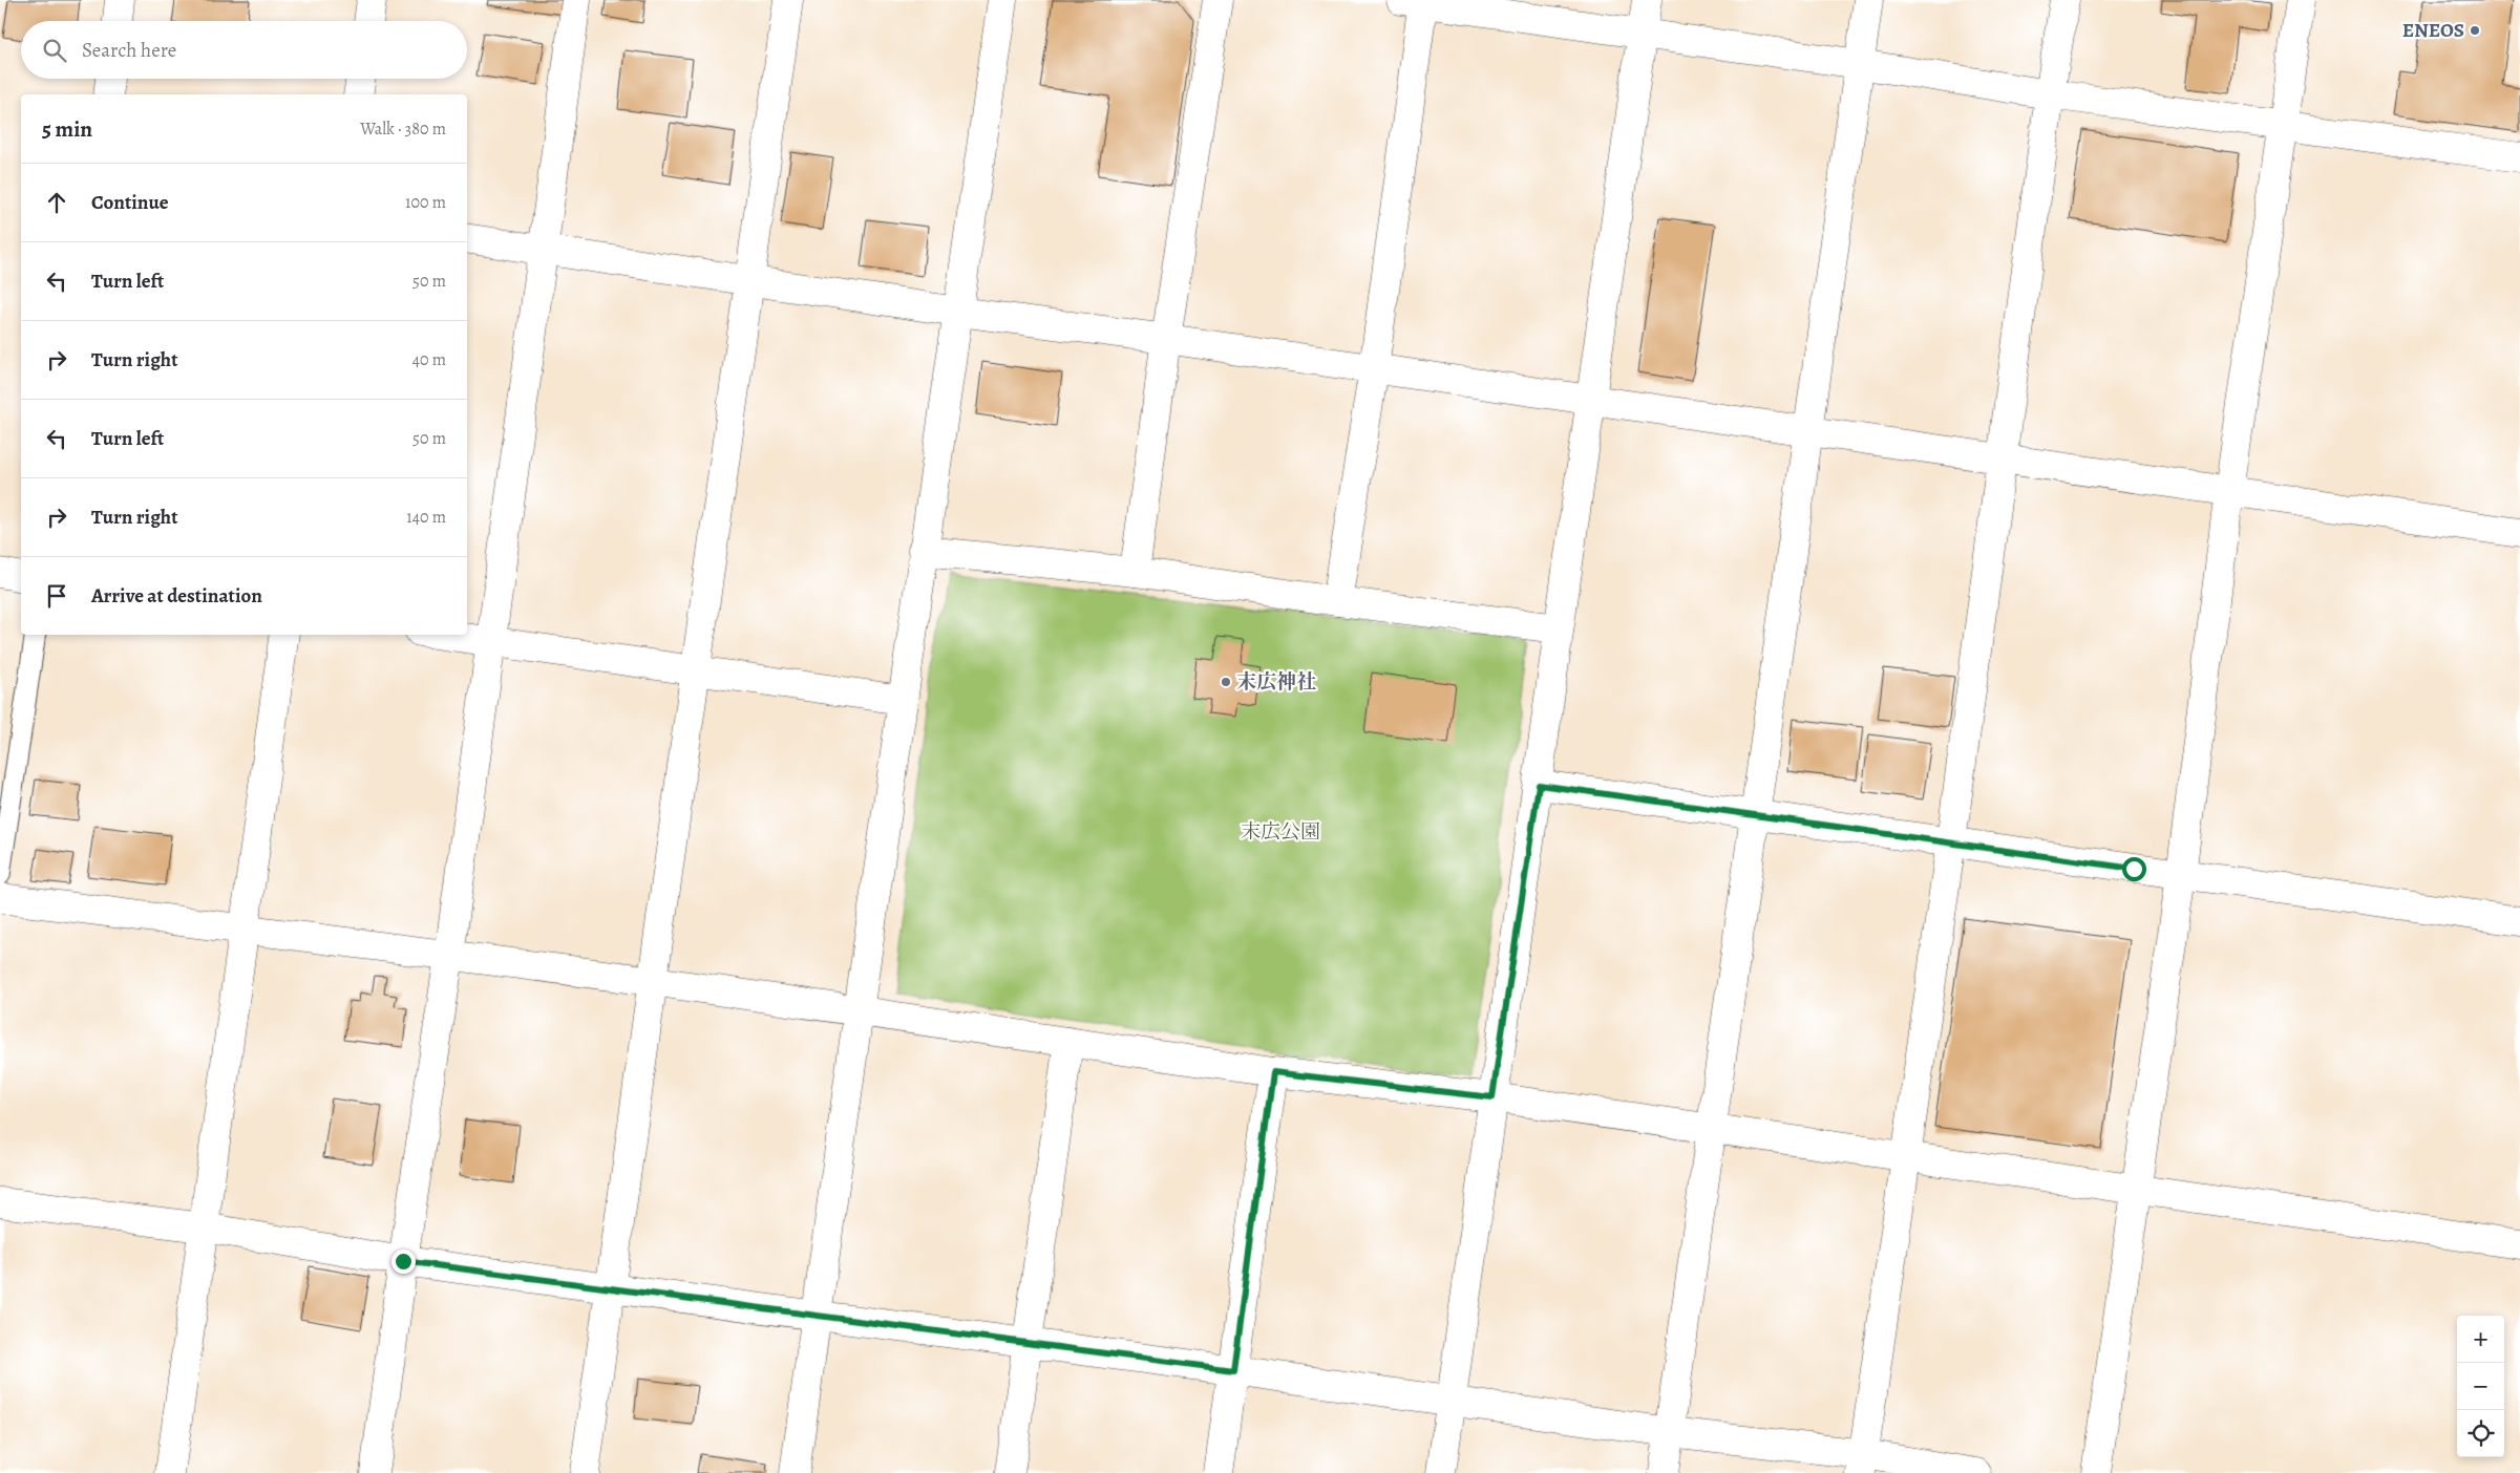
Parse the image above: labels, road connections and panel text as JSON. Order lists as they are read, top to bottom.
{
  "parks": ["末広公園"],
  "places": ["ENEOS", "末広神社"],
  "page": {
    "search": "Search here",
    "heading": ["5 min", "Walk · 380 m"],
    "list": [
      ["Continue", "100 m"],
      ["Turn left", "50 m"],
      ["Turn right", "40 m"],
      ["Turn left", "50 m"],
      ["Turn right", "140 m"],
      "Arrive at destination"
    ],
    "map_buttons": ["+", "−"]
  }
}
